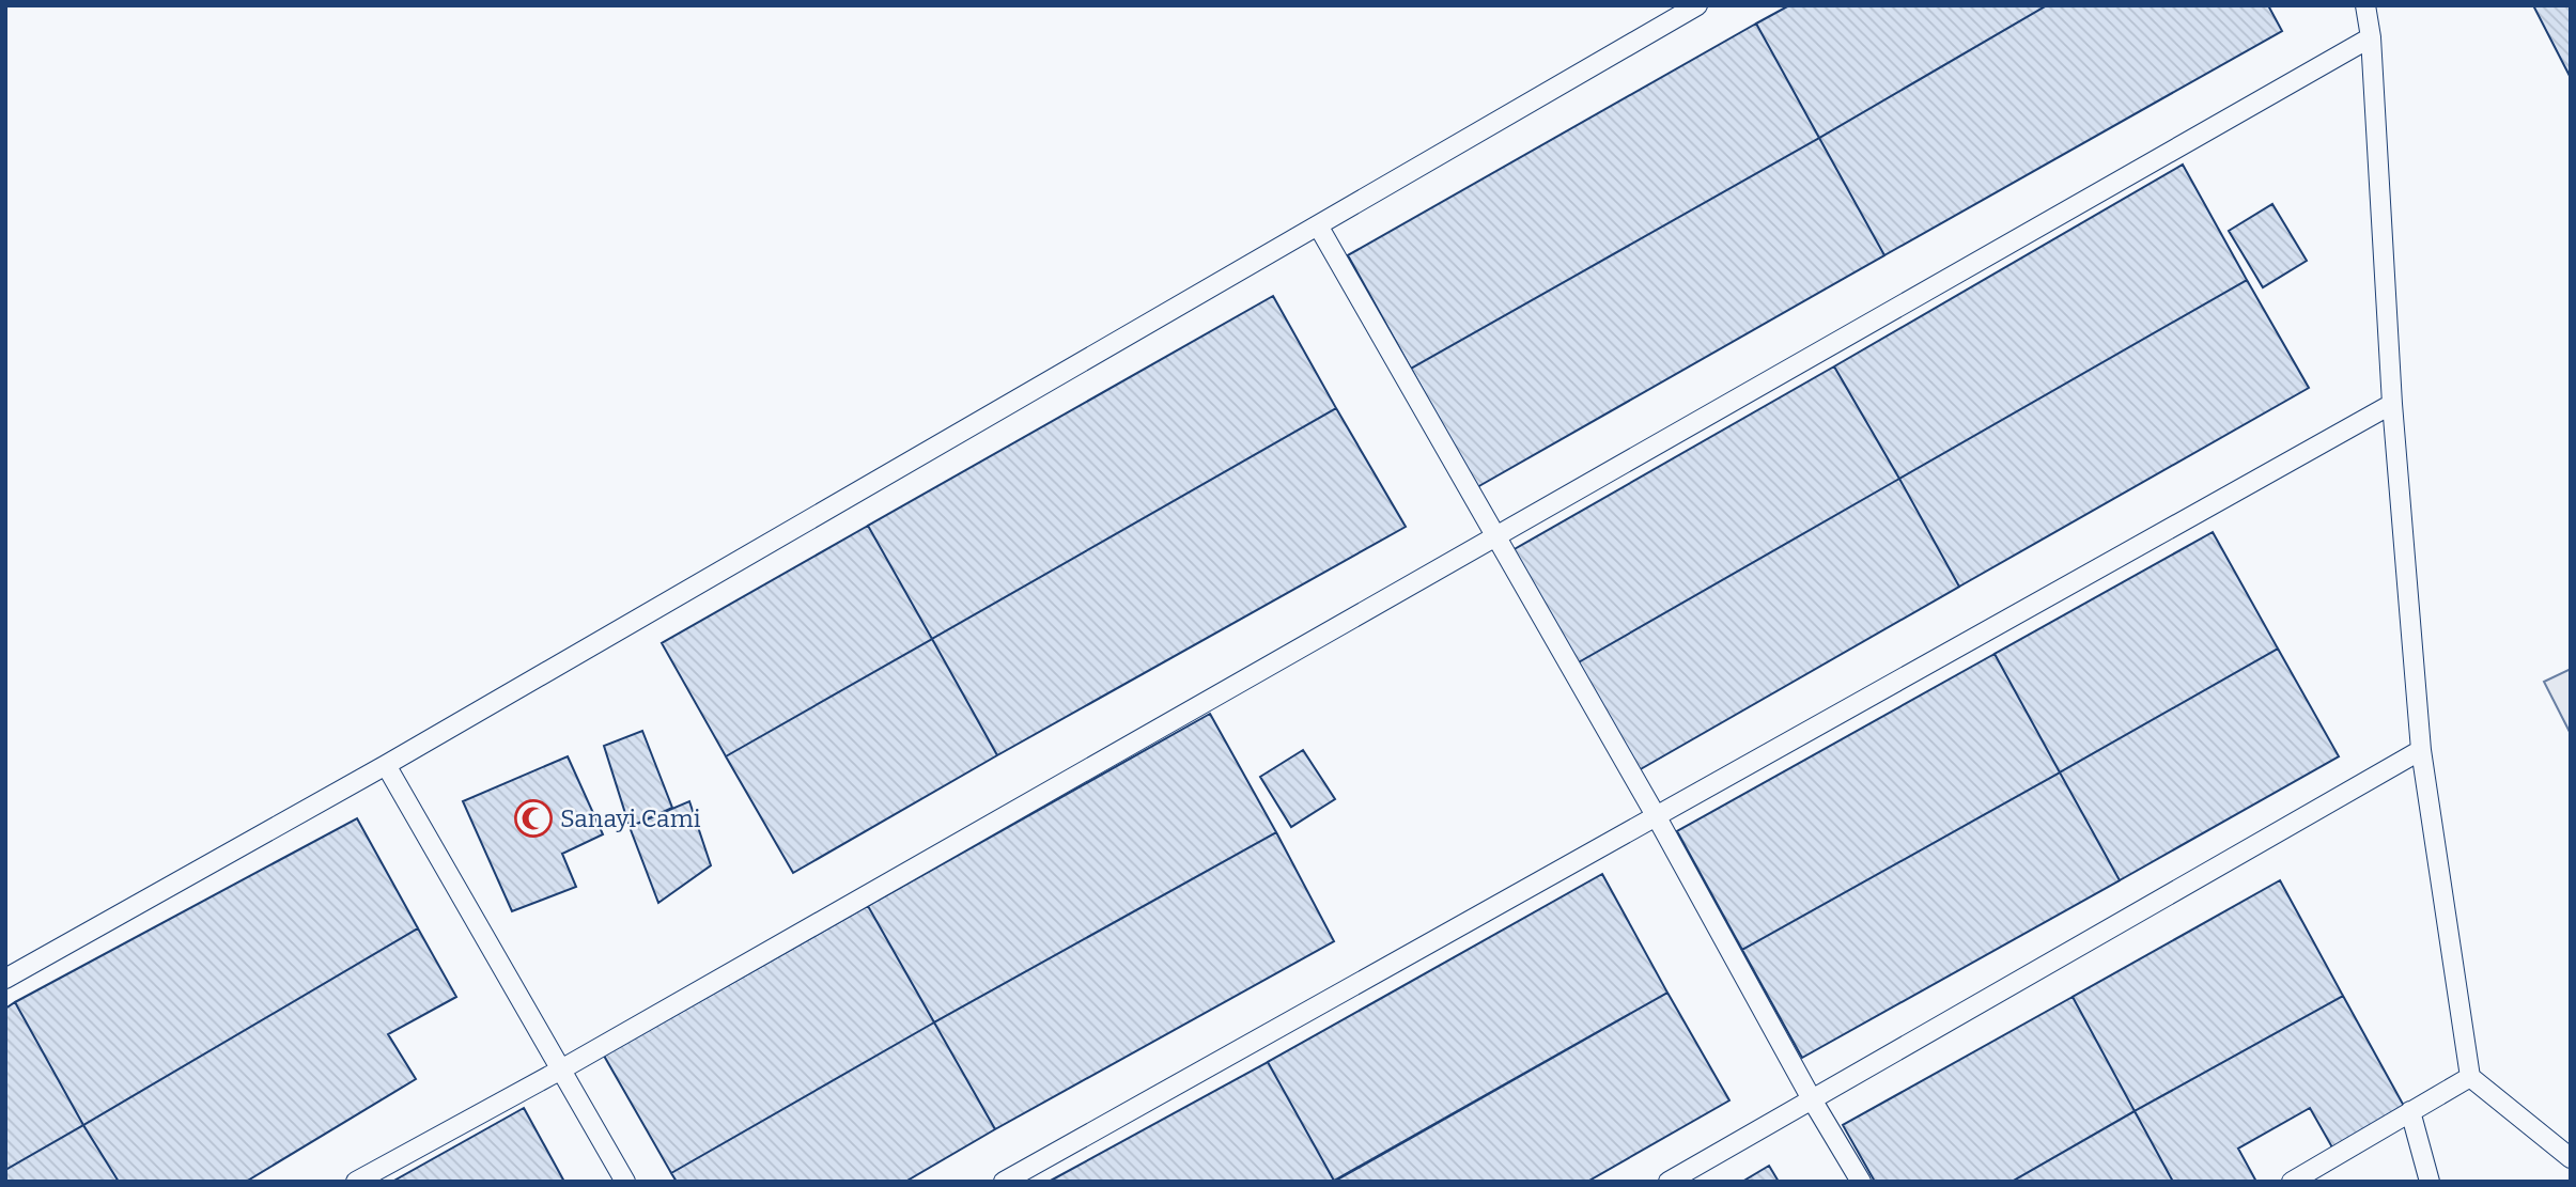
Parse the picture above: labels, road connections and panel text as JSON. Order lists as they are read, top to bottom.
{
  "places": {
    "mosque": ["Sanayi Cami"]
  }
}
